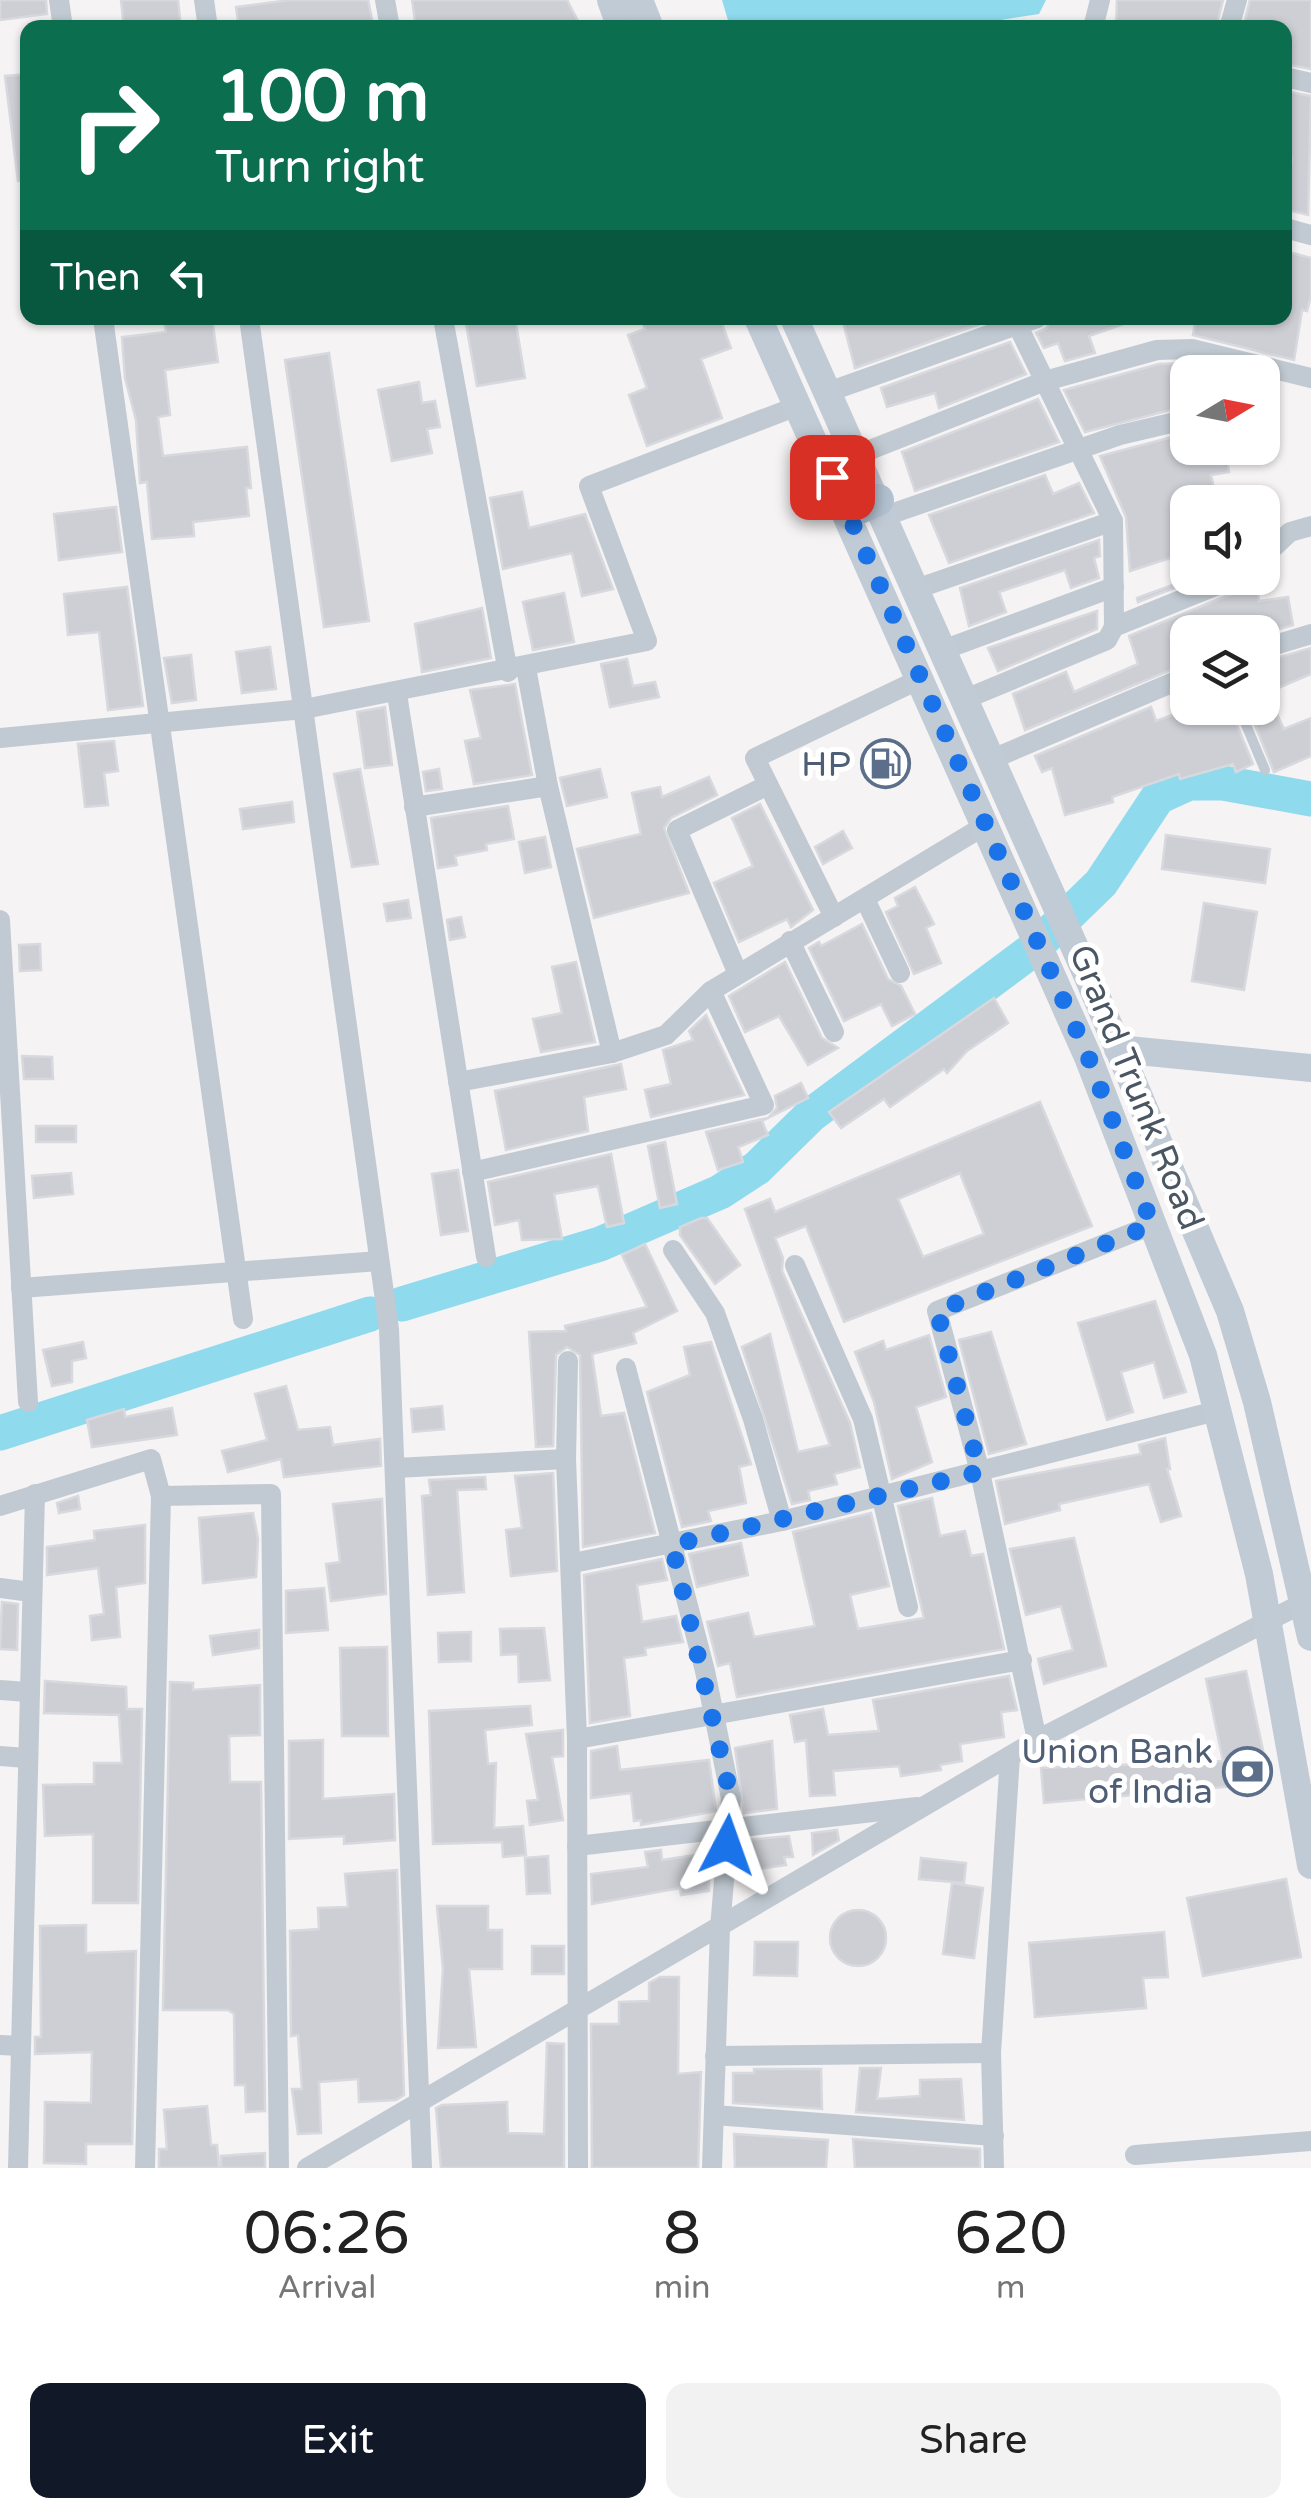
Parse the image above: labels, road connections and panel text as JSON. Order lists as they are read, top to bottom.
{
  "streets": {
    "main road": ["Grand Trunk Road"]
  },
  "places": {
    "fuel station": ["HP"],
    "bank": ["Union Bank of India"]
  },
  "north": "right",
  "page": {
    "turn": ["100 m", "Turn right"],
    "then": "Then",
    "eta": [
      "06:26",
      "Arrival",
      "8",
      "min",
      "620",
      "m"
    ],
    "buttons": ["Exit", "Share"]
  }
}
